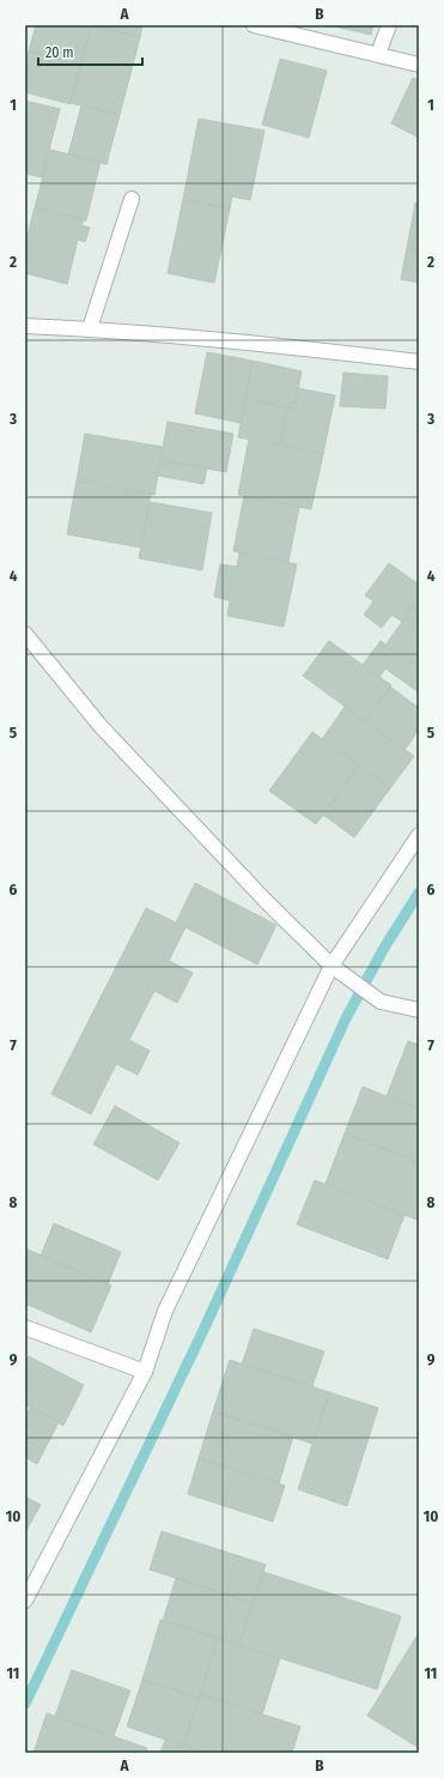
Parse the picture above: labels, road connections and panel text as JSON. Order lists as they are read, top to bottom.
{
  "scale_bar": "20 m",
  "grid": {
    "columns": ["A", "B"],
    "rows": [
      "1",
      "2",
      "3",
      "4",
      "5",
      "6",
      "7",
      "8",
      "9",
      "10",
      "11"
    ]
  }
}
